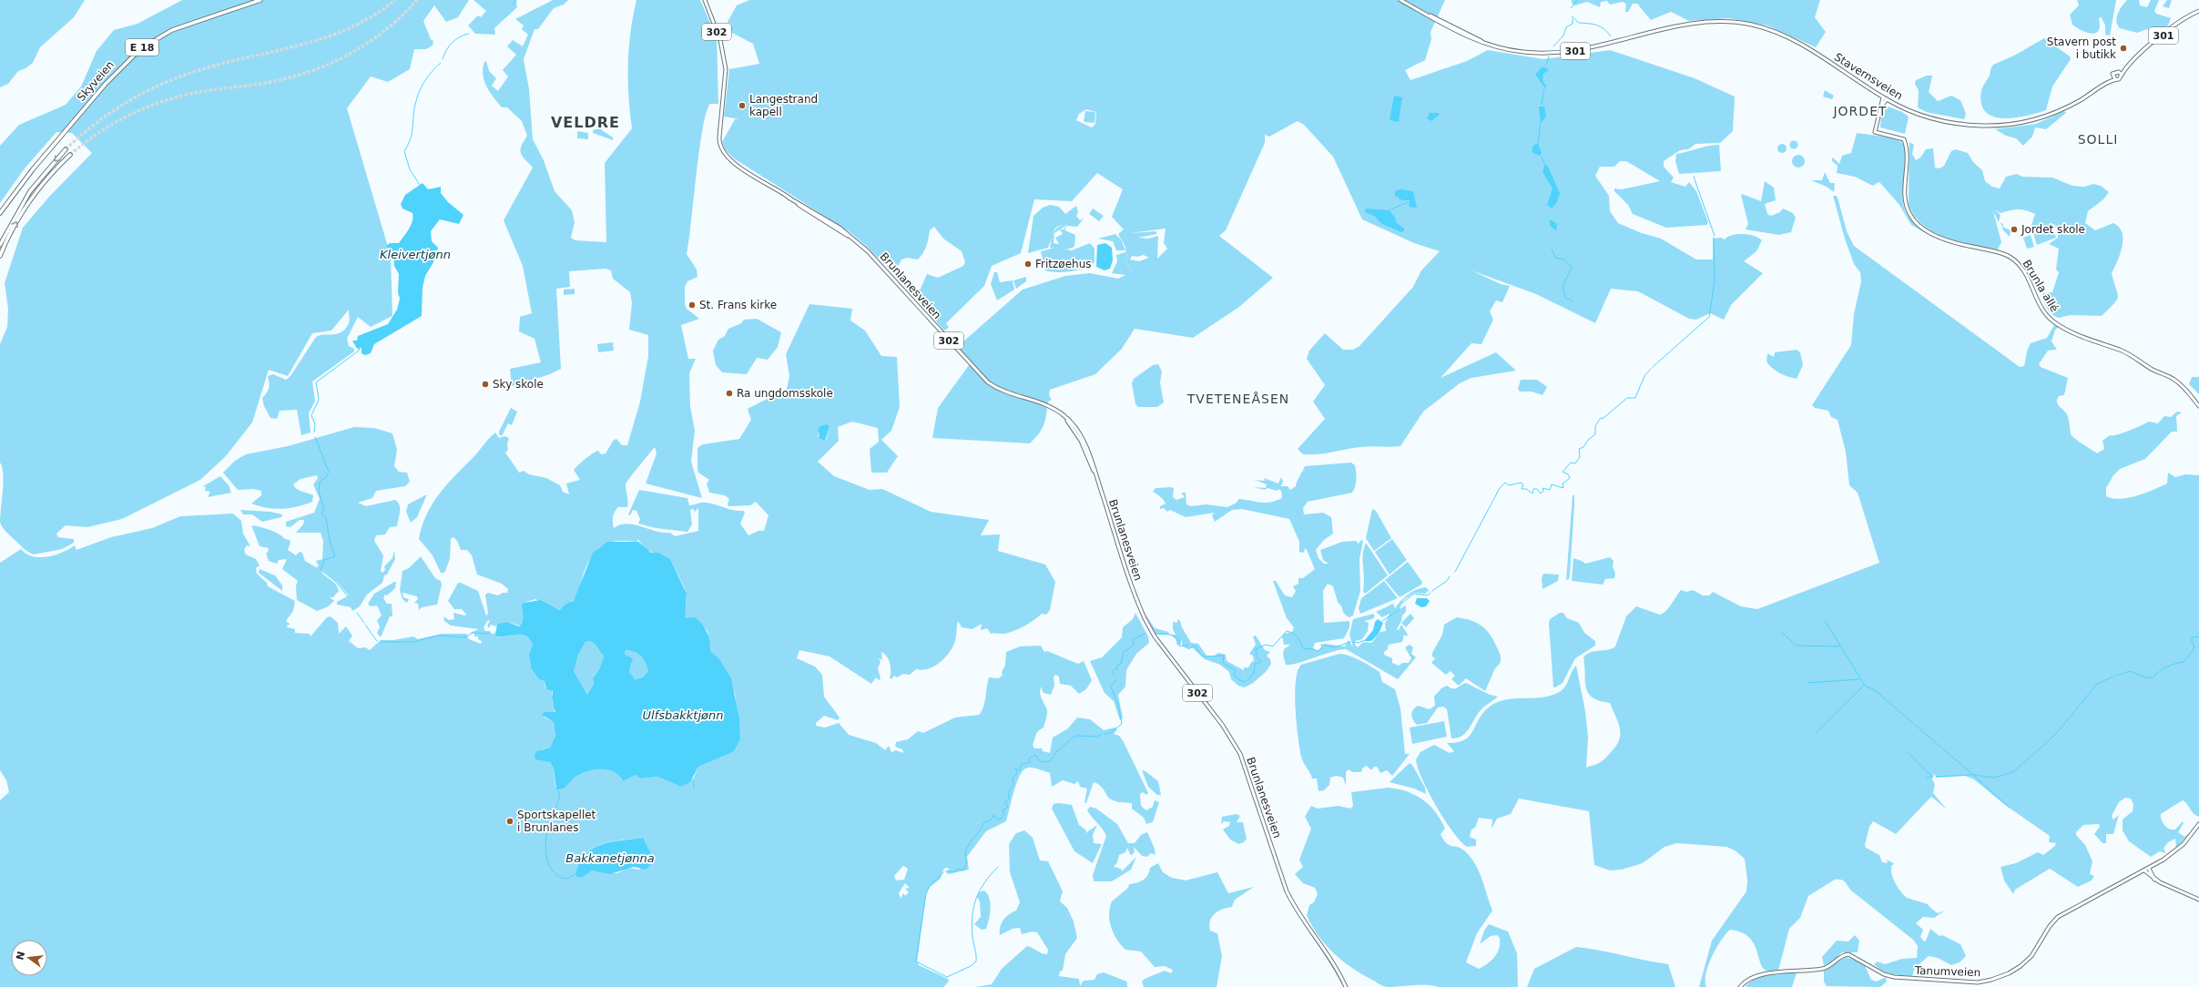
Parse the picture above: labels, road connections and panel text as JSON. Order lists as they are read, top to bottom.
{
  "streets": {
    "highway": ["E 18", "Skyveien"],
    "main road": [
      "302",
      "301",
      "Stavernsveien",
      "Brunlanesveien",
      "Brunla allé",
      "Tanumveien"
    ]
  },
  "crossings": [
    ["301", "Stavernsveien"]
  ],
  "districts": [
    "JORDET",
    "VELDRE",
    "SOLLI",
    "TVETENEÅSEN"
  ],
  "water": ["Kleivertjønn", "Ulfsbakktjønn", "Bakkanetjønna"],
  "places": [
    "Stavern post i butikk",
    "Langestrand kapell",
    "Jordet skole",
    "Fritzøehus",
    "St. Frans kirke",
    "Sky skole",
    "Ra ungdomsskole",
    "Sportskapellet i Brunlanes"
  ],
  "north": "left"
}
